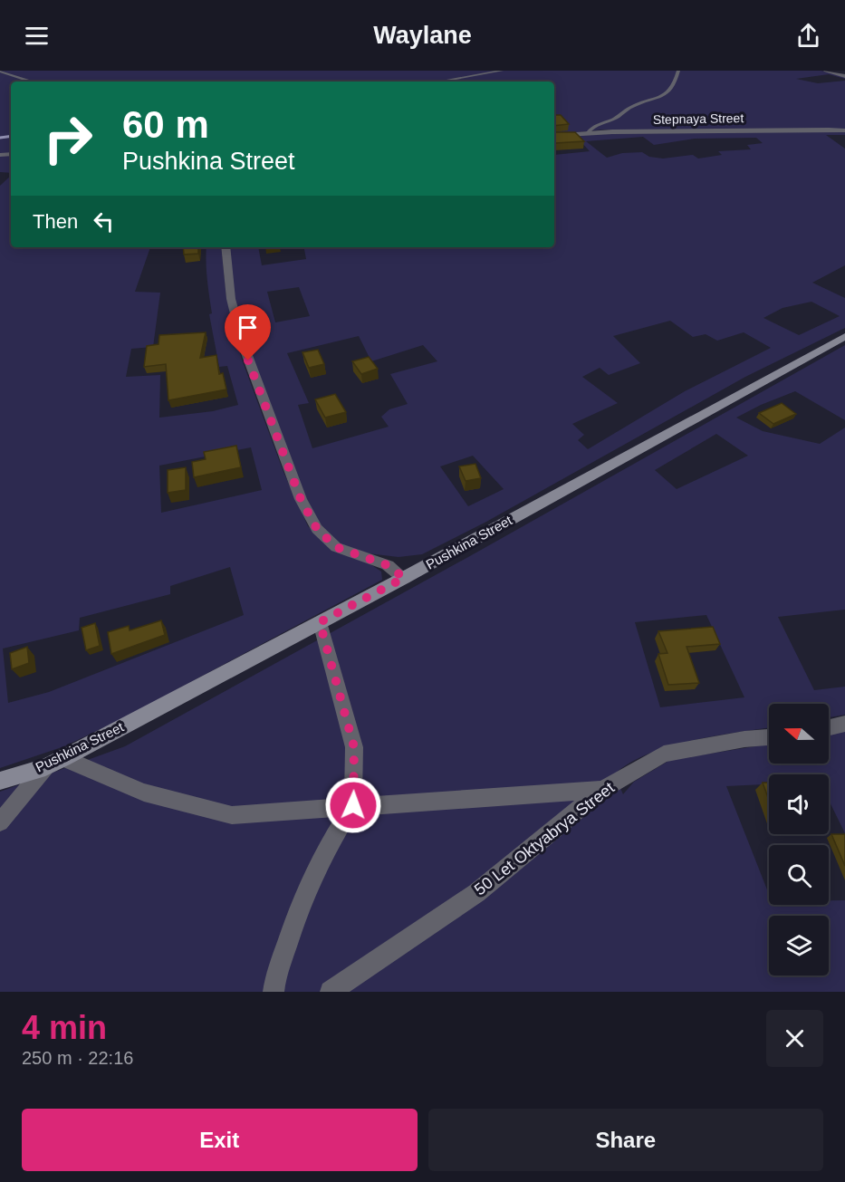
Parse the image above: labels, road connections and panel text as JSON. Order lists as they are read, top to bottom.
{
  "streets": {
    "street": ["Stepnaya Street", "Pushkina Street", "50 Let Oktyabrya Street"]
  },
  "north": "left",
  "page": {
    "header": "Waylane",
    "turn": ["60 m", "Pushkina Street"],
    "then": "Then",
    "heading": ["4 min", "250 m · 22:16"],
    "buttons": ["Exit", "Share"]
  }
}
